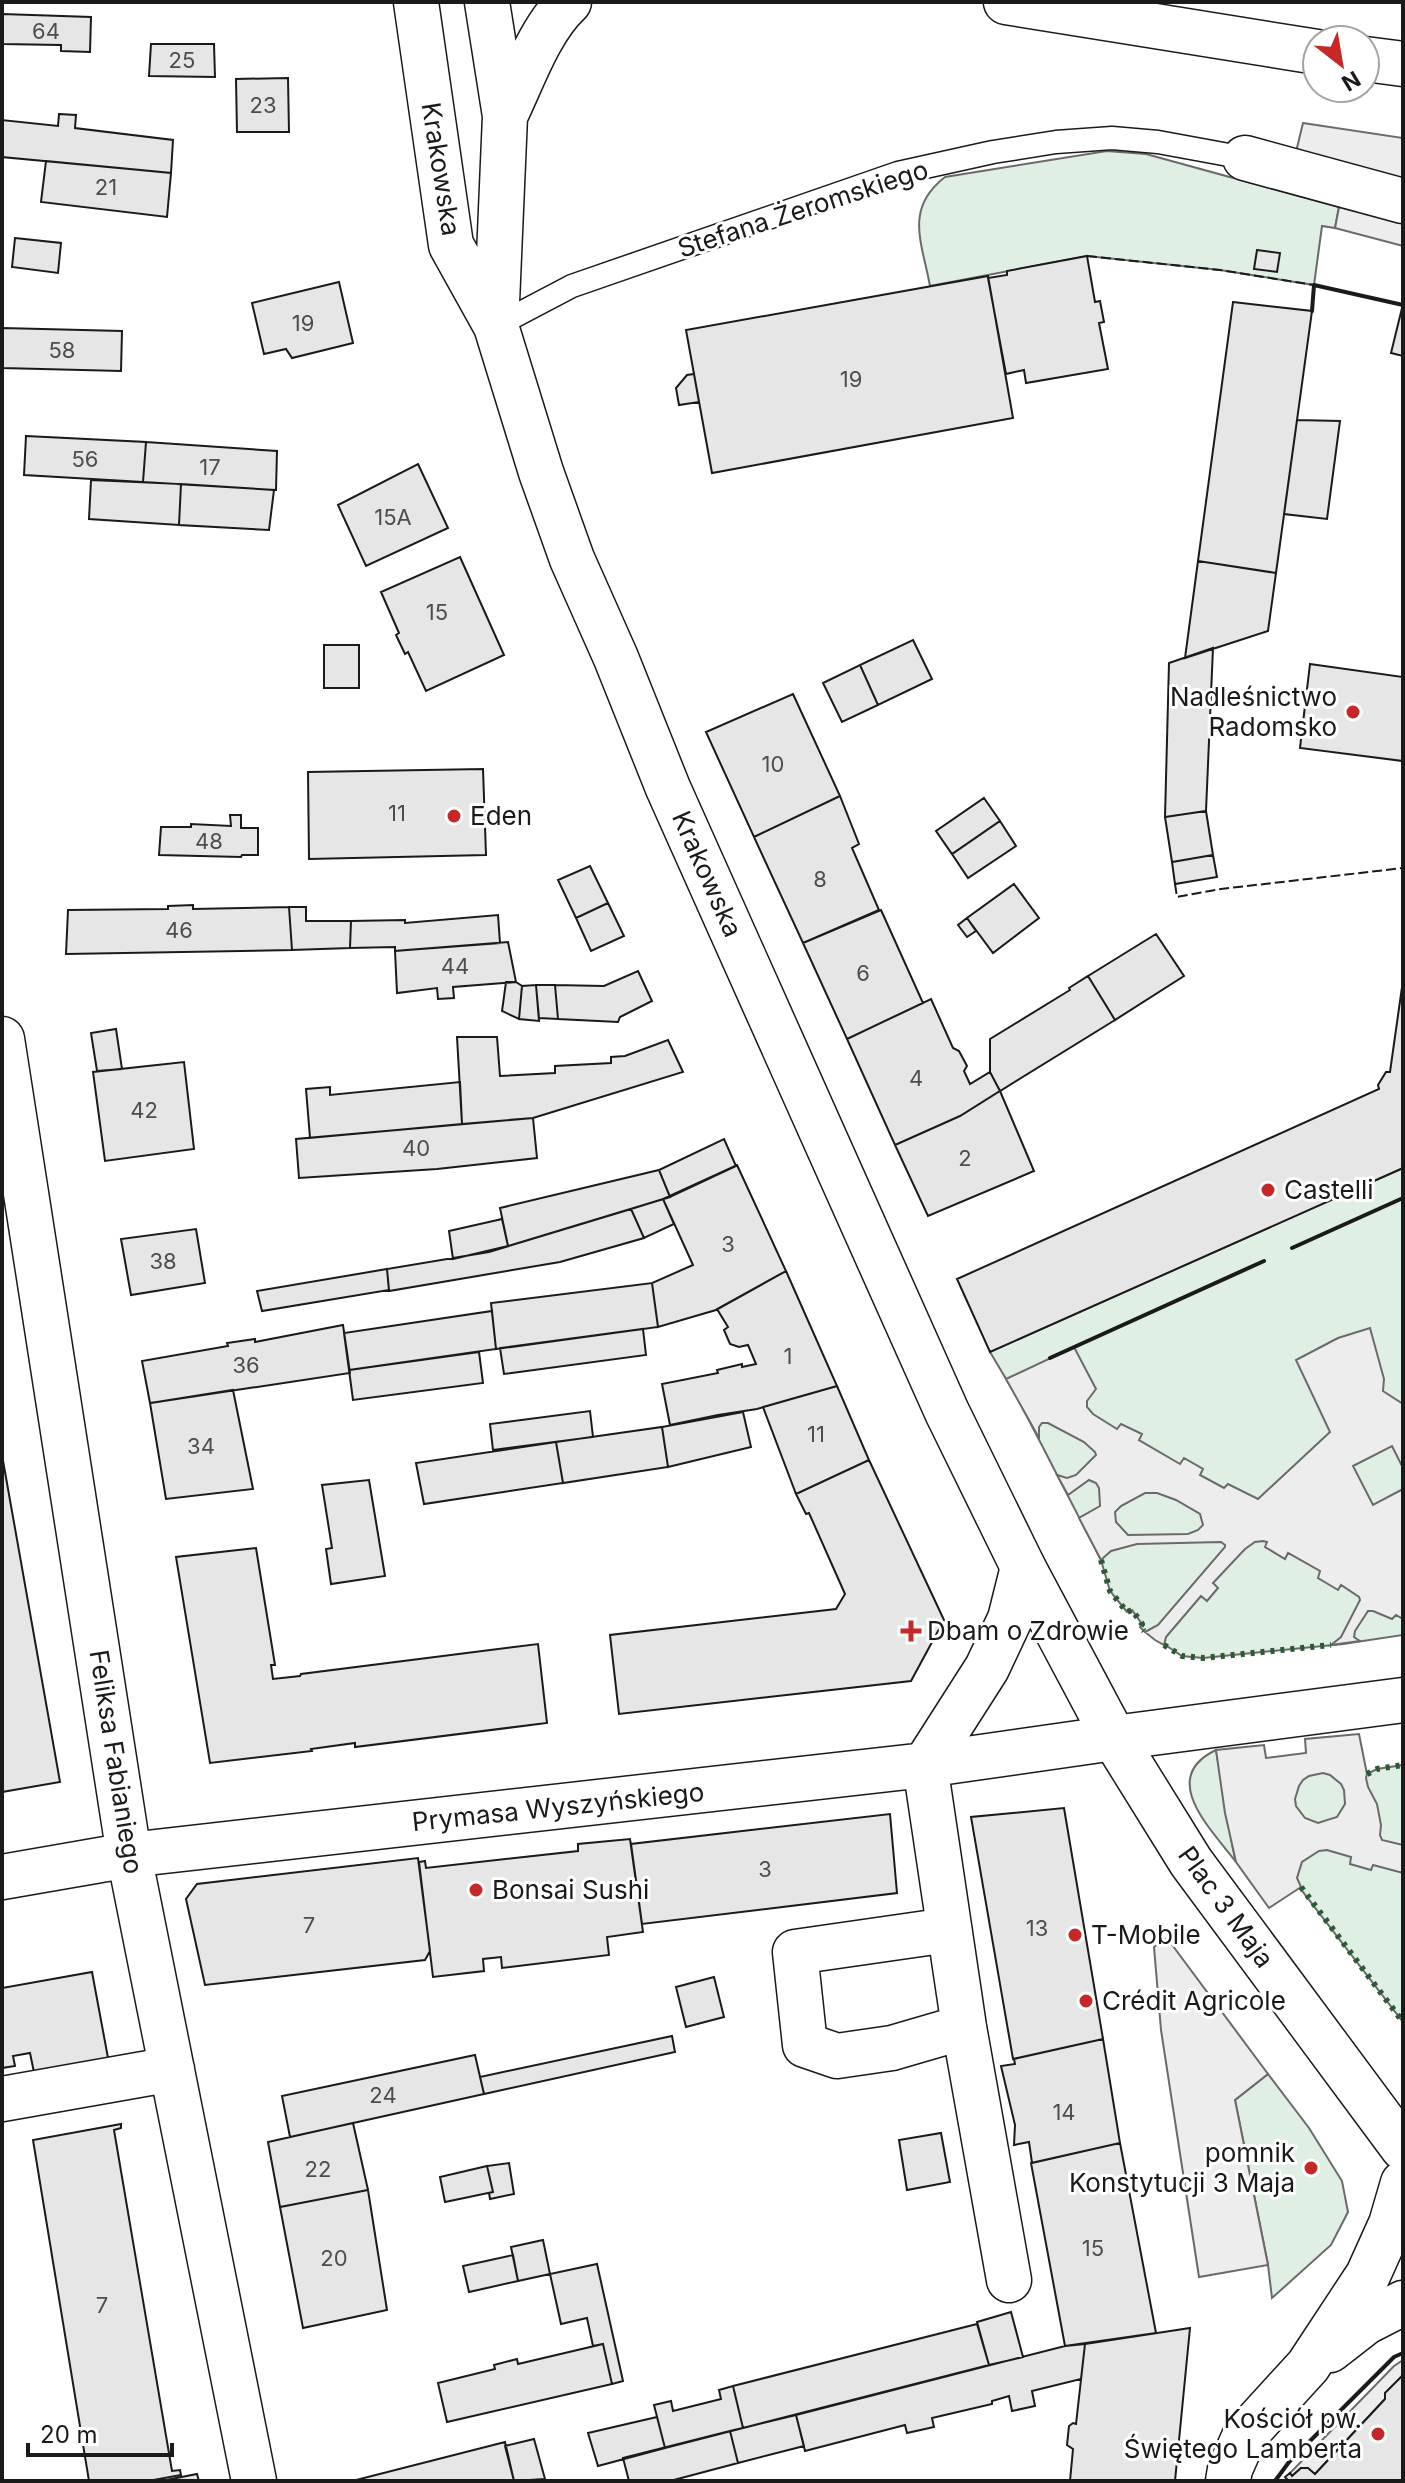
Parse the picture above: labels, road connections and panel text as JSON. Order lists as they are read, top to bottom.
{
  "streets": {
    "street": [
      "Krakowska",
      "Stefana Żeromskiego",
      "Feliksa Fabianiego",
      "Prymasa Wyszyńskiego",
      "Plac 3 Maja"
    ]
  },
  "crossings": [
    ["Krakowska", "Stefana Żeromskiego"],
    ["Krakowska", "Plac 3 Maja"],
    ["Feliksa Fabianiego", "Prymasa Wyszyńskiego"],
    ["Prymasa Wyszyńskiego", "Plac 3 Maja"]
  ],
  "places": {
    "other": [
      "Nadleśnictwo Radomsko",
      "Eden",
      "Castelli",
      "Bonsai Sushi",
      "T-Mobile",
      "Crédit Agricole",
      "pomnik Konstytucji 3 Maja",
      "Kościół pw. Świętego Lamberta"
    ],
    "health": ["Dbam o Zdrowie"]
  },
  "house_numbers": [
    "64",
    "25",
    "23",
    "21",
    "19",
    "58",
    "19",
    "56",
    "17",
    "15A",
    "15",
    "10",
    "11",
    "48",
    "8",
    "46",
    "44",
    "6",
    "4",
    "42",
    "40",
    "2",
    "3",
    "38",
    "1",
    "36",
    "11",
    "34",
    "3",
    "7",
    "13",
    "24",
    "14",
    "22",
    "15",
    "20",
    "7"
  ],
  "scale_bar": "20 m",
  "north": "bottom right"
}
